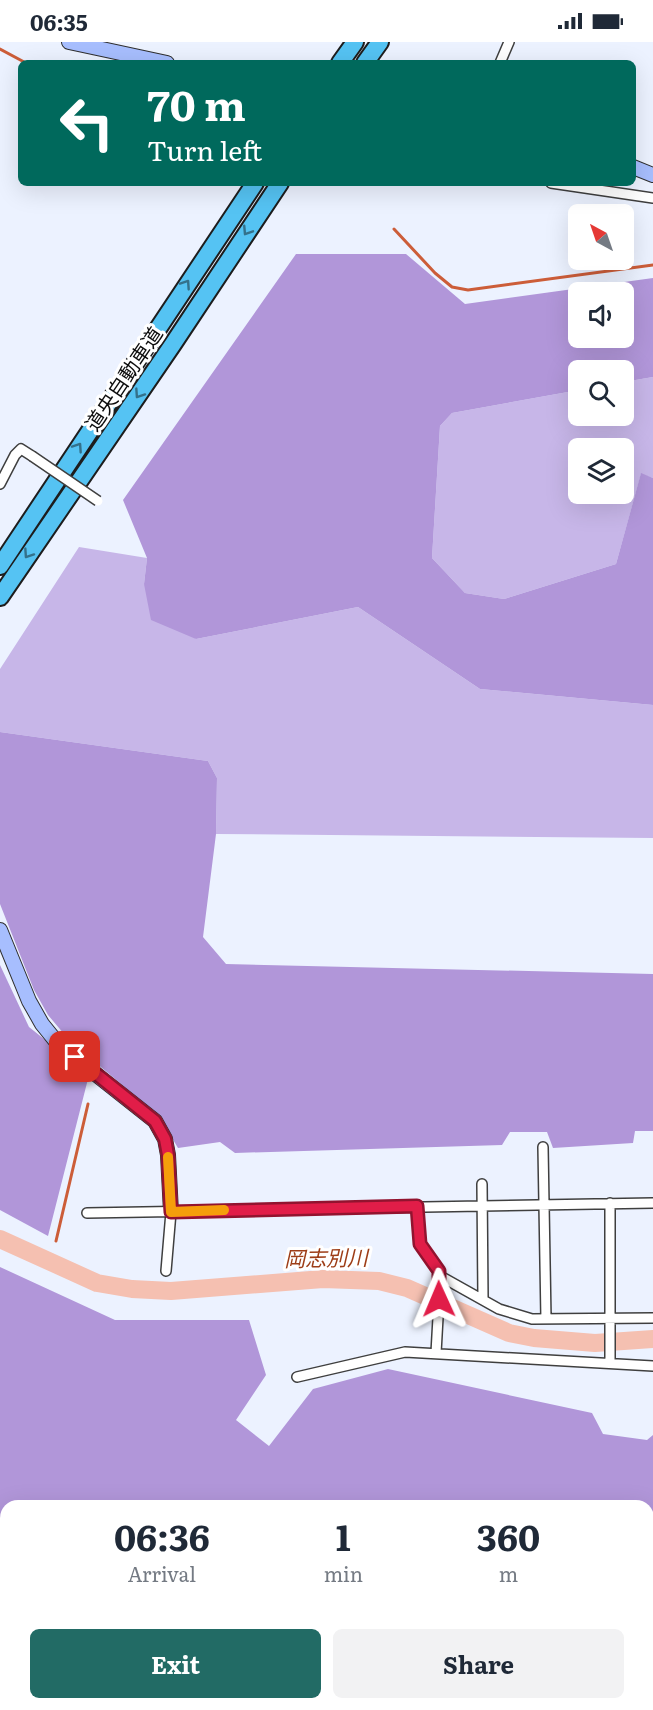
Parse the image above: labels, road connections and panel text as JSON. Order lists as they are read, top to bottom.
{
  "streets": {
    "highway": ["道央自動車道"]
  },
  "water": ["岡志別川"],
  "north": "top left",
  "page": {
    "status": "06:35",
    "turn": ["70 m", "Turn left"],
    "eta": [
      "06:36",
      "Arrival",
      "1",
      "min",
      "360",
      "m"
    ],
    "buttons": ["Exit", "Share"]
  }
}
